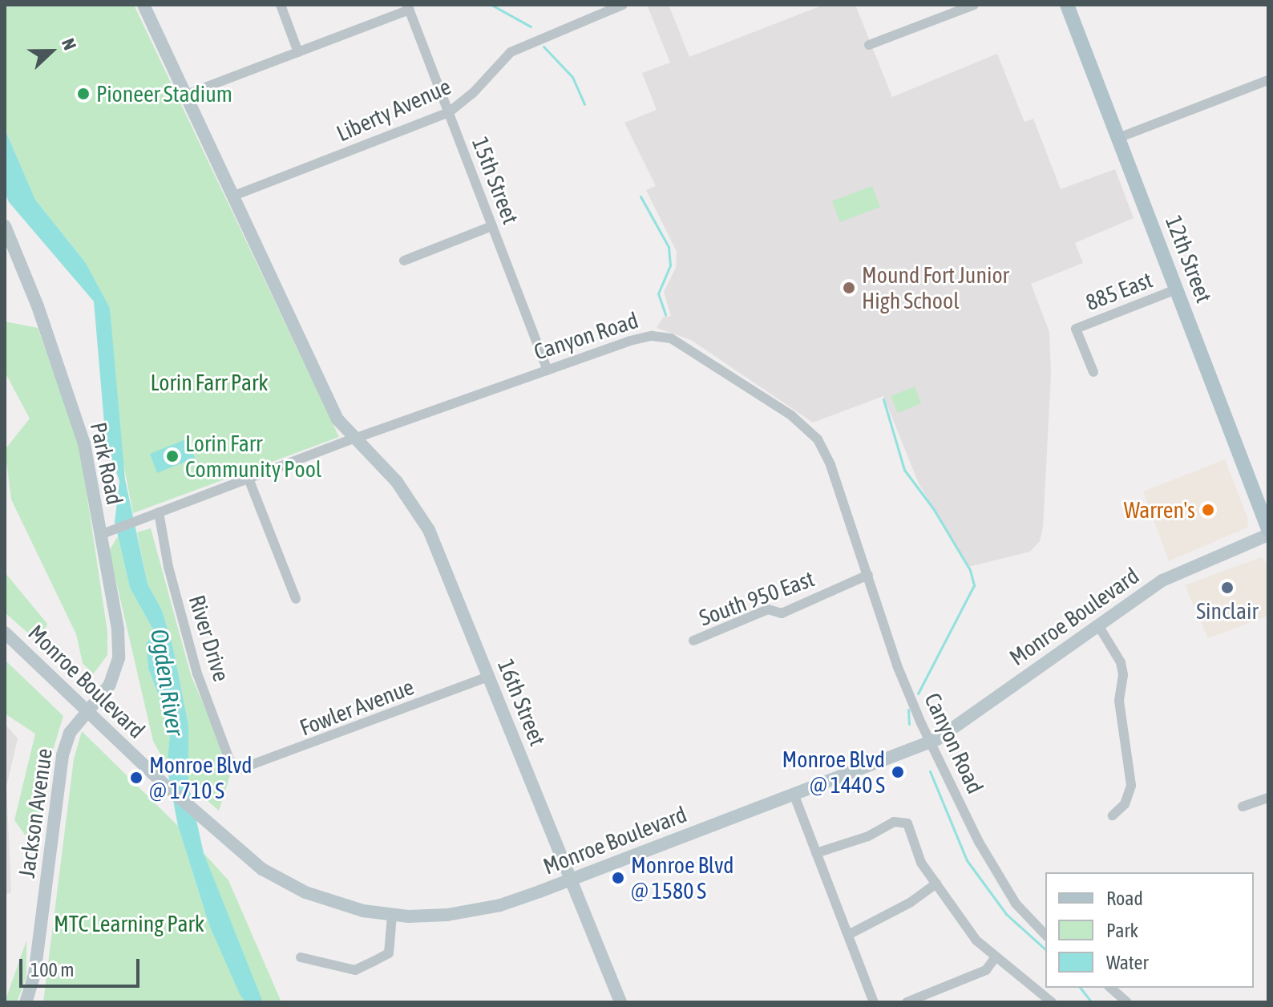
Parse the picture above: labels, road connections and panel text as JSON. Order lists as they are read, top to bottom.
{
  "streets": {
    "main road": ["12th Street"],
    "street": [
      "Liberty Avenue",
      "15th Street",
      "885 East",
      "Canyon Road",
      "Park Road",
      "South 950 East",
      "Monroe Boulevard",
      "River Drive",
      "16th Street",
      "Fowler Avenue",
      "Jackson Avenue"
    ]
  },
  "crossings": [
    ["Liberty Avenue", "15th Street"],
    ["15th Street", "Canyon Road"],
    ["12th Street", "885 East"],
    ["Canyon Road", "Park Road"],
    ["Canyon Road", "South 950 East"],
    ["Canyon Road", "Monroe Boulevard"],
    ["Canyon Road", "River Drive"],
    ["Canyon Road", "16th Street"],
    ["Park Road", "Monroe Boulevard"],
    ["Park Road", "Jackson Avenue"],
    ["Monroe Boulevard", "16th Street"],
    ["Monroe Boulevard", "Jackson Avenue"],
    ["River Drive", "Fowler Avenue"],
    ["16th Street", "Fowler Avenue"]
  ],
  "water": ["Ogden River"],
  "parks": ["Lorin Farr Park", "MTC Learning Park"],
  "places": [
    "Pioneer Stadium",
    "Mound Fort Junior High School",
    "Lorin Farr Community Pool",
    "Warren's",
    "Sinclair",
    "Monroe Blvd @ 1440 S",
    "Monroe Blvd @ 1710 S",
    "Monroe Blvd @ 1580 S"
  ],
  "legend": ["Road", "Park", "Water"],
  "scale_bar": "100 m",
  "north": "right"
}
